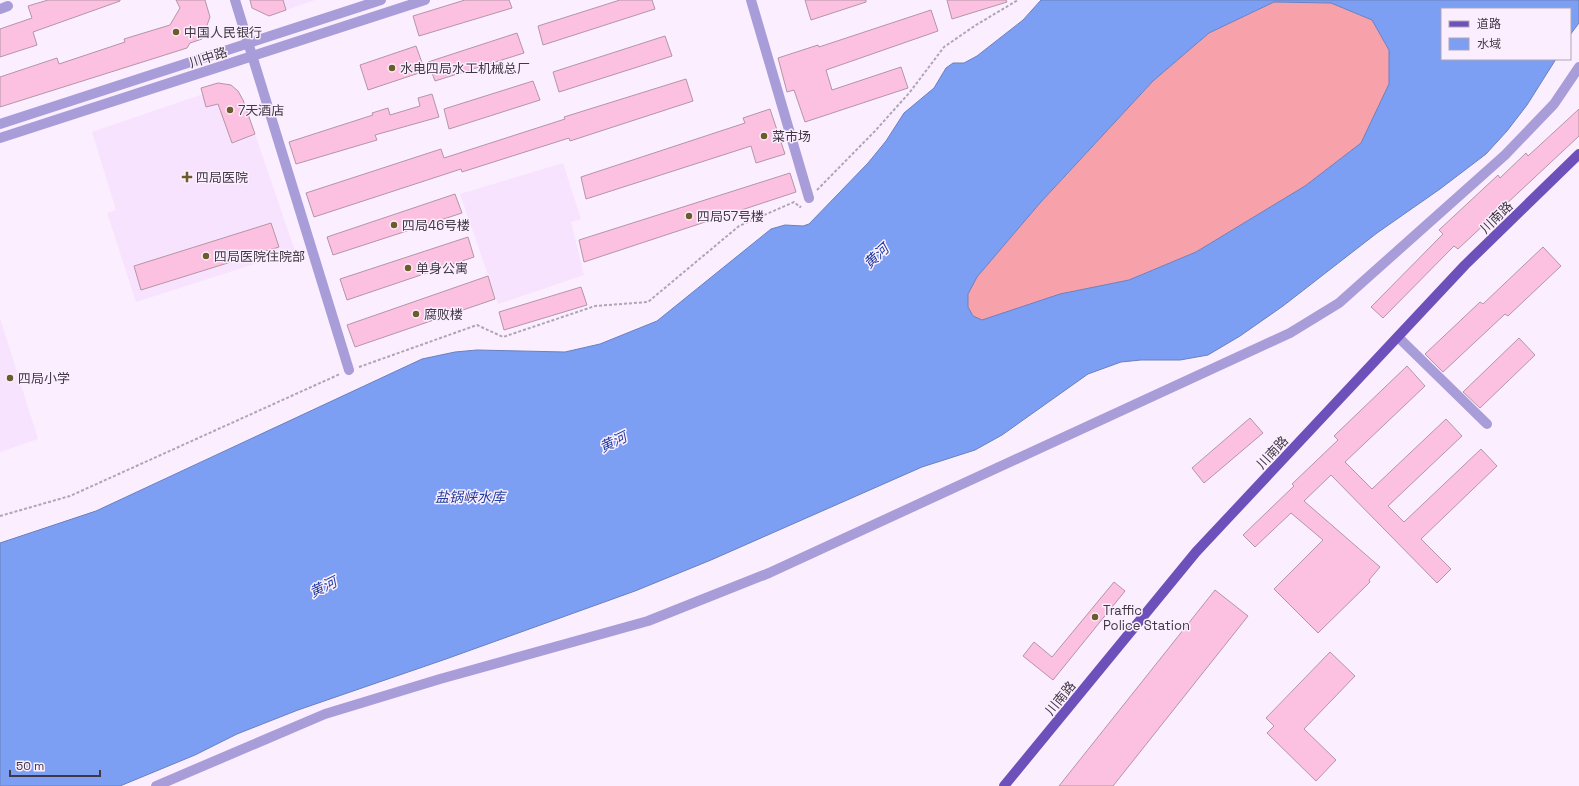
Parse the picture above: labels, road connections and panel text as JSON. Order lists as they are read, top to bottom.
{
  "streets": {
    "main road": ["川南路"],
    "street": ["川中路"]
  },
  "water": ["黄河", "盐锅峡水库"],
  "places": {
    "other": [
      "中国人民银行",
      "水电四局水工机械总厂",
      "7天酒店",
      "菜市场",
      "四局57号楼",
      "四局46号楼",
      "四局医院住院部",
      "单身公寓",
      "腐败楼",
      "四局小学",
      "Traffic Police Station"
    ],
    "health": ["四局医院"]
  },
  "legend": ["道路", "水域"],
  "scale_bar": "50 m"
}
